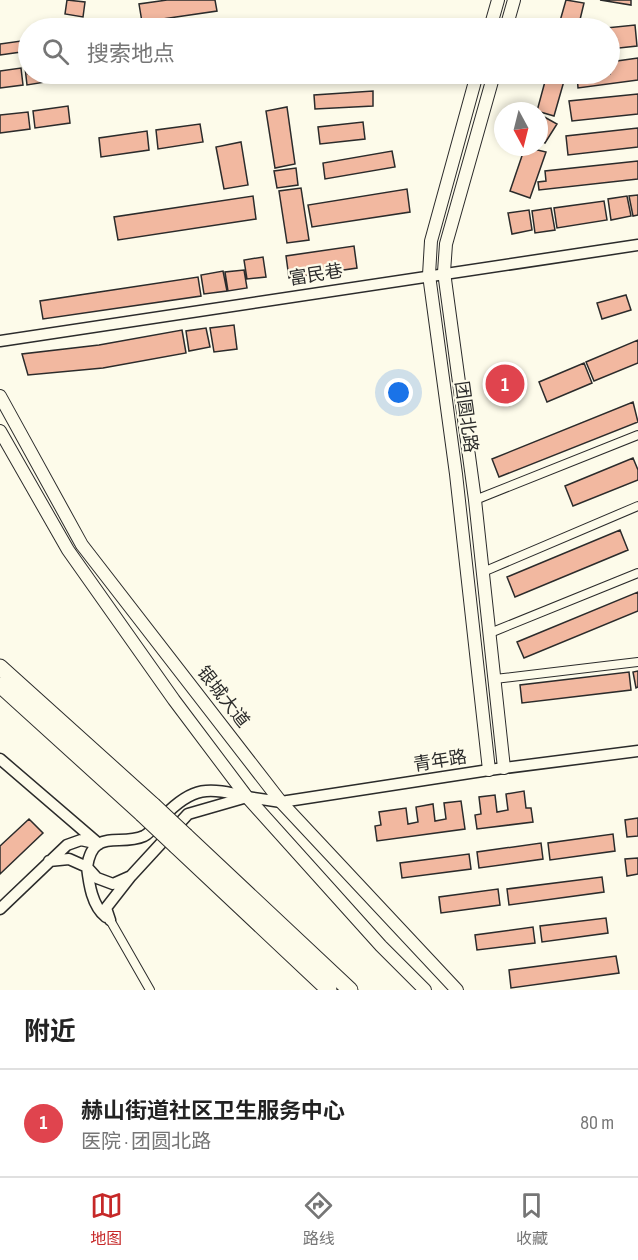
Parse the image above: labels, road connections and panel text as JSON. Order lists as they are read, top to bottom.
{
  "streets": {
    "main road": ["团圆北路", "银城大道"],
    "street": ["富民巷", "青年路"]
  },
  "crossings": [
    ["富民巷", "团圆北路"],
    ["团圆北路", "青年路"],
    ["银城大道", "青年路"]
  ],
  "north": "bottom",
  "page": {
    "search": "搜索地点",
    "pins": "1",
    "heading": "附近",
    "list": [
      {
        "mark": "1",
        "name": "赫山街道社区卫生服务中心",
        "note": "医院 · 团圆北路",
        "value": "80 m"
      }
    ],
    "nav": ["地图", "路线", "收藏"]
  }
}
